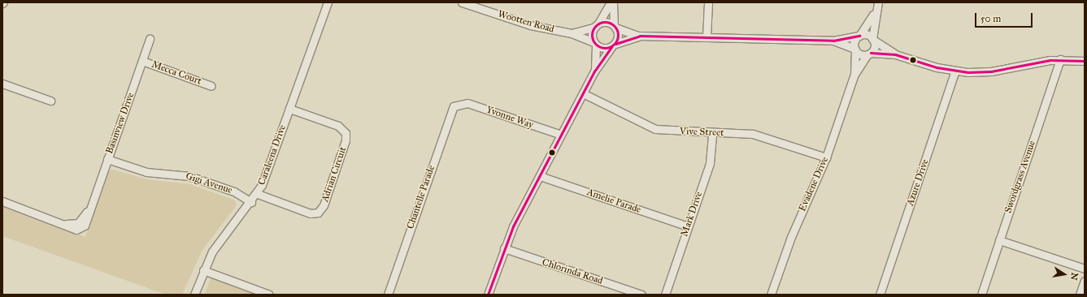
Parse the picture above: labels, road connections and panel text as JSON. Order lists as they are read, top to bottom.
{
  "streets": {
    "street": [
      "Wootten Road",
      "Mecca Court",
      "Yvonne Way",
      "Basinview Drive",
      "Vive Street",
      "Caraleena Drive",
      "Adrian Circuit",
      "Swordgrass Avenue",
      "Azure Drive",
      "Gigi Avenue",
      "Evadene Drive",
      "Chantelle Parade",
      "Amelie Parade",
      "Mark Drive",
      "Chlorinda Road"
    ]
  },
  "crossings": [
    ["Mecca Court", "Basinview Drive"],
    ["Yvonne Way", "Chantelle Parade"],
    ["Basinview Drive", "Gigi Avenue"],
    ["Vive Street", "Evadene Drive"],
    ["Vive Street", "Mark Drive"],
    ["Caraleena Drive", "Adrian Circuit"],
    ["Caraleena Drive", "Gigi Avenue"],
    ["Amelie Parade", "Mark Drive"]
  ],
  "scale_bar": "50 m",
  "north": "right"
}
